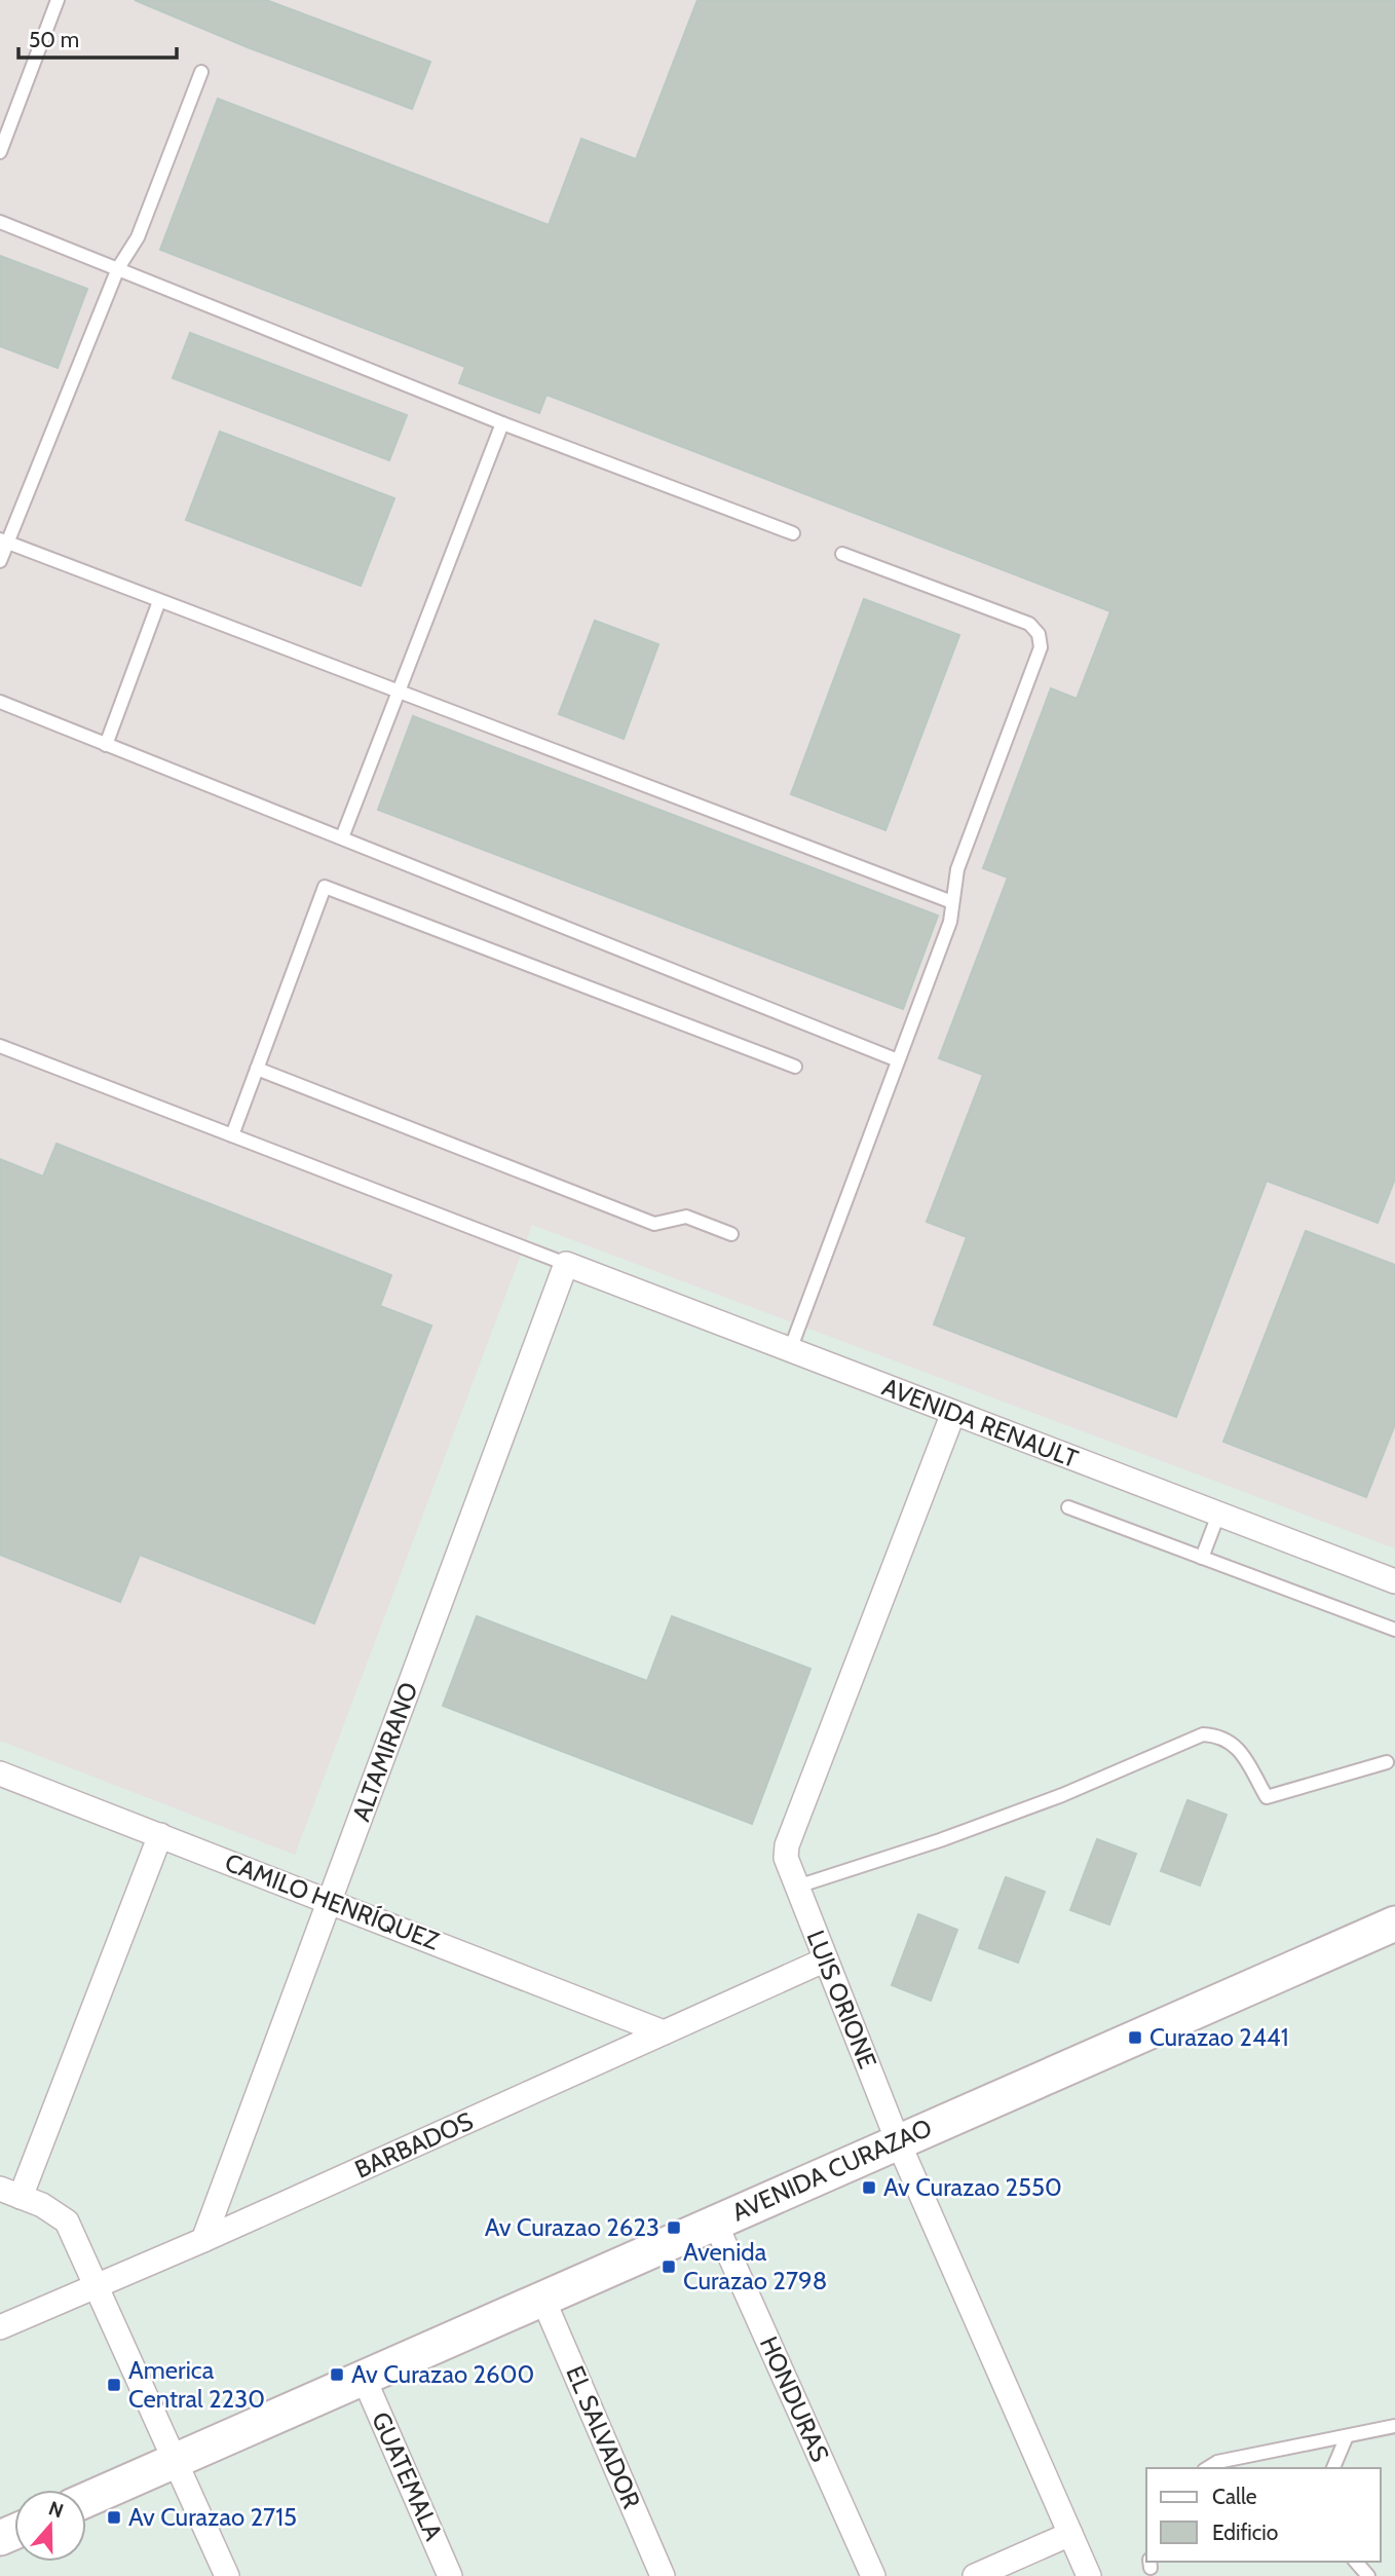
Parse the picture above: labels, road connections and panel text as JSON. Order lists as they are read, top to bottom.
{
  "streets": {
    "street": [
      "AVENIDA RENAULT",
      "ALTAMIRANO",
      "CAMILO HENRÍQUEZ",
      "LUIS ORIONE",
      "BARBADOS",
      "AVENIDA CURAZAO",
      "HONDURAS",
      "EL SALVADOR",
      "GUATEMALA"
    ]
  },
  "crossings": [
    ["AVENIDA RENAULT", "ALTAMIRANO"],
    ["AVENIDA RENAULT", "LUIS ORIONE"],
    ["ALTAMIRANO", "CAMILO HENRÍQUEZ"],
    ["ALTAMIRANO", "BARBADOS"],
    ["CAMILO HENRÍQUEZ", "BARBADOS"],
    ["LUIS ORIONE", "BARBADOS"],
    ["LUIS ORIONE", "AVENIDA CURAZAO"],
    ["AVENIDA CURAZAO", "HONDURAS"],
    ["AVENIDA CURAZAO", "EL SALVADOR"],
    ["AVENIDA CURAZAO", "GUATEMALA"]
  ],
  "places": {
    "transit": [
      "Curazao 2441",
      "Av Curazao 2550",
      "Av Curazao 2623",
      "Avenida Curazao 2798",
      "Av Curazao 2600",
      "America Central 2230",
      "Av Curazao 2715"
    ]
  },
  "legend": ["Calle", "Edificio"],
  "scale_bar": "50 m",
  "north": "top"
}
